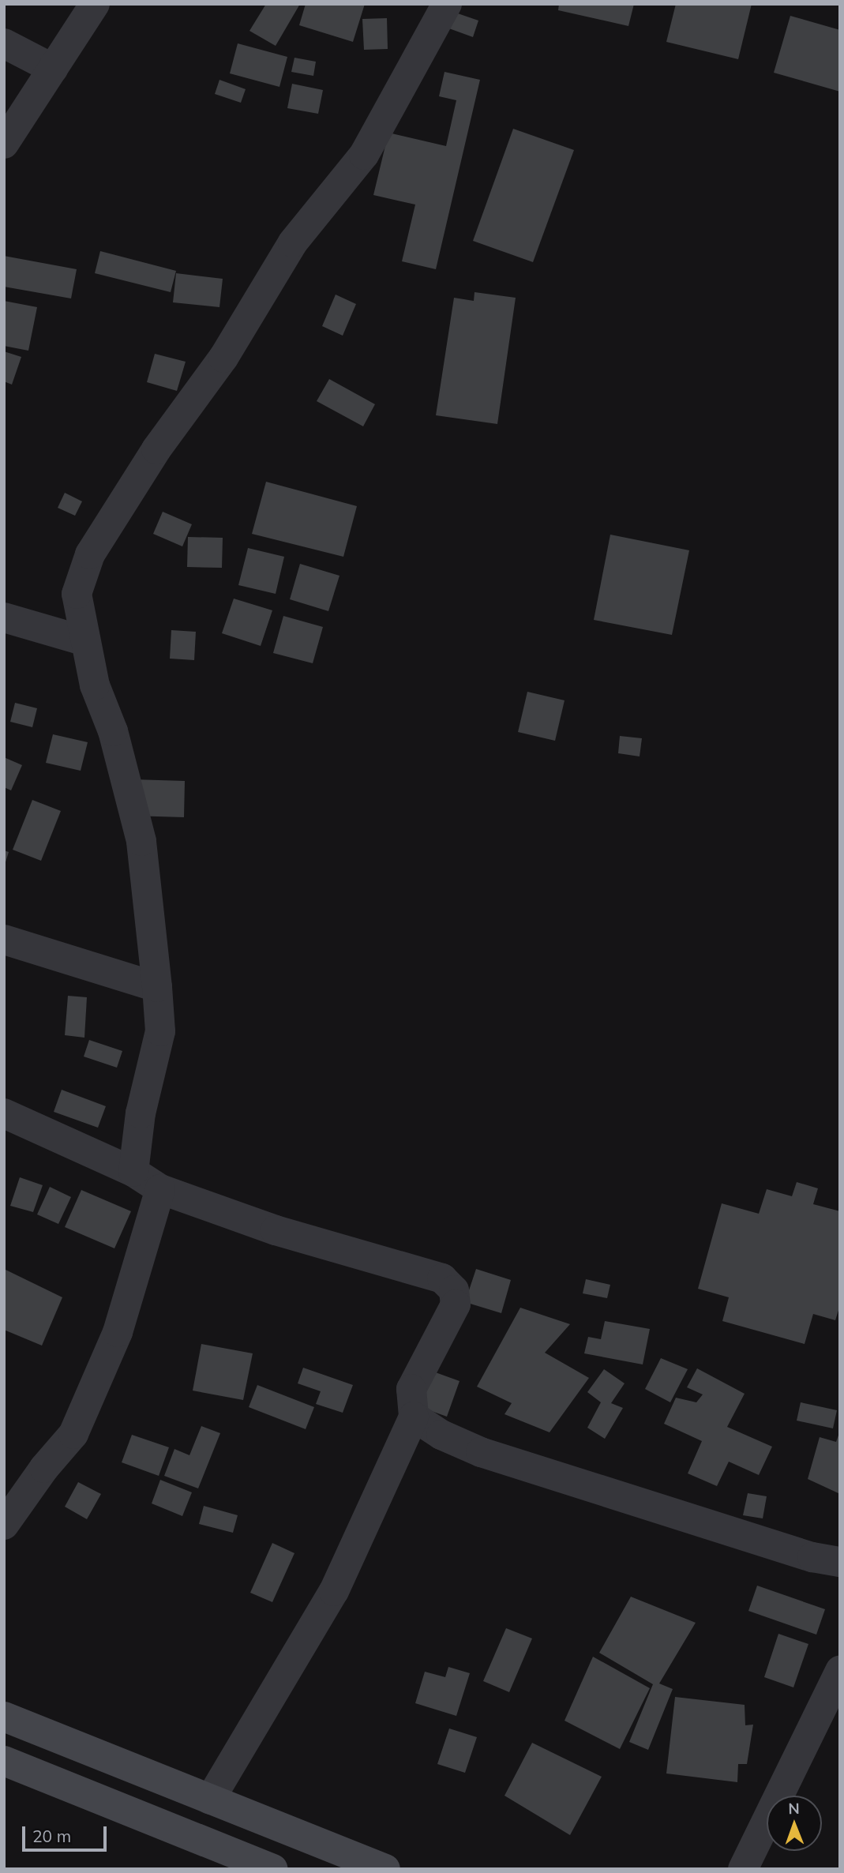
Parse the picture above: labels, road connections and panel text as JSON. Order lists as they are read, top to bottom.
{
  "scale_bar": "20 m",
  "north": "top"
}
